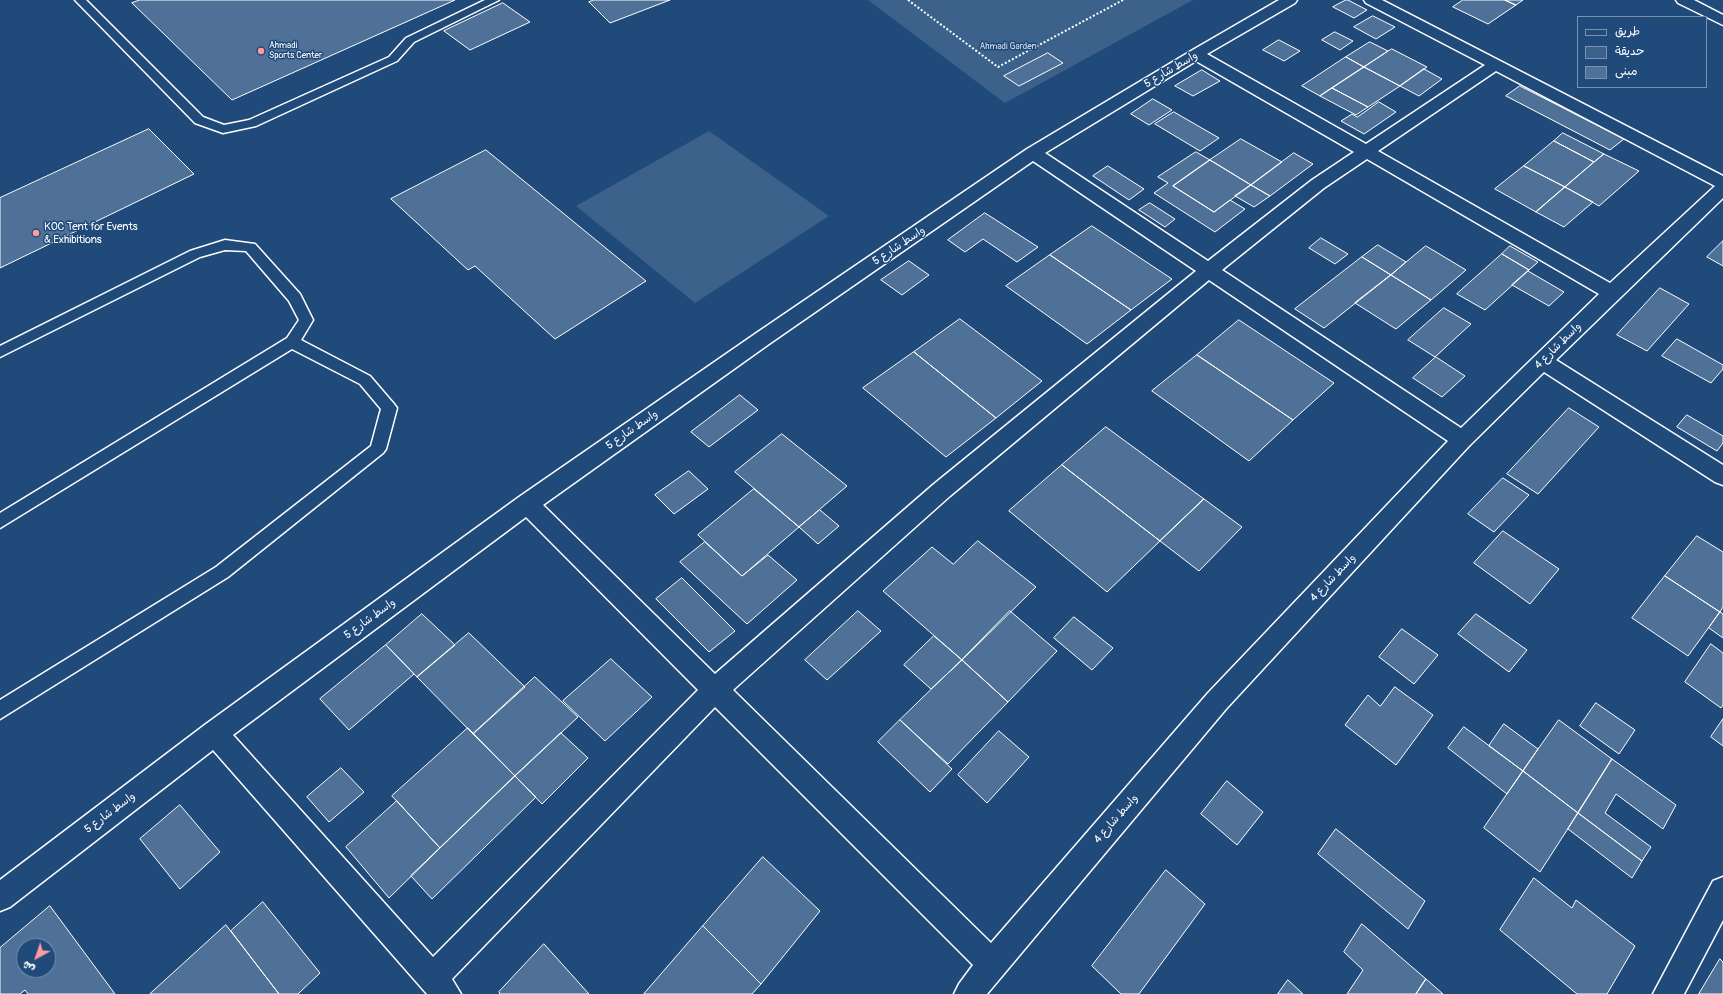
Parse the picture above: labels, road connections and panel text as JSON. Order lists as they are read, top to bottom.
{
  "streets": {
    "street": ["واسط شارع 5", "واسط شارع 4"]
  },
  "parks": ["Ahmadi Garden"],
  "places": ["Ahmadi Sports Center", "KOC Tent for Events & Exhibitions"],
  "legend": ["طريق", "حديقة", "مبنى"],
  "north": "bottom left"
}
